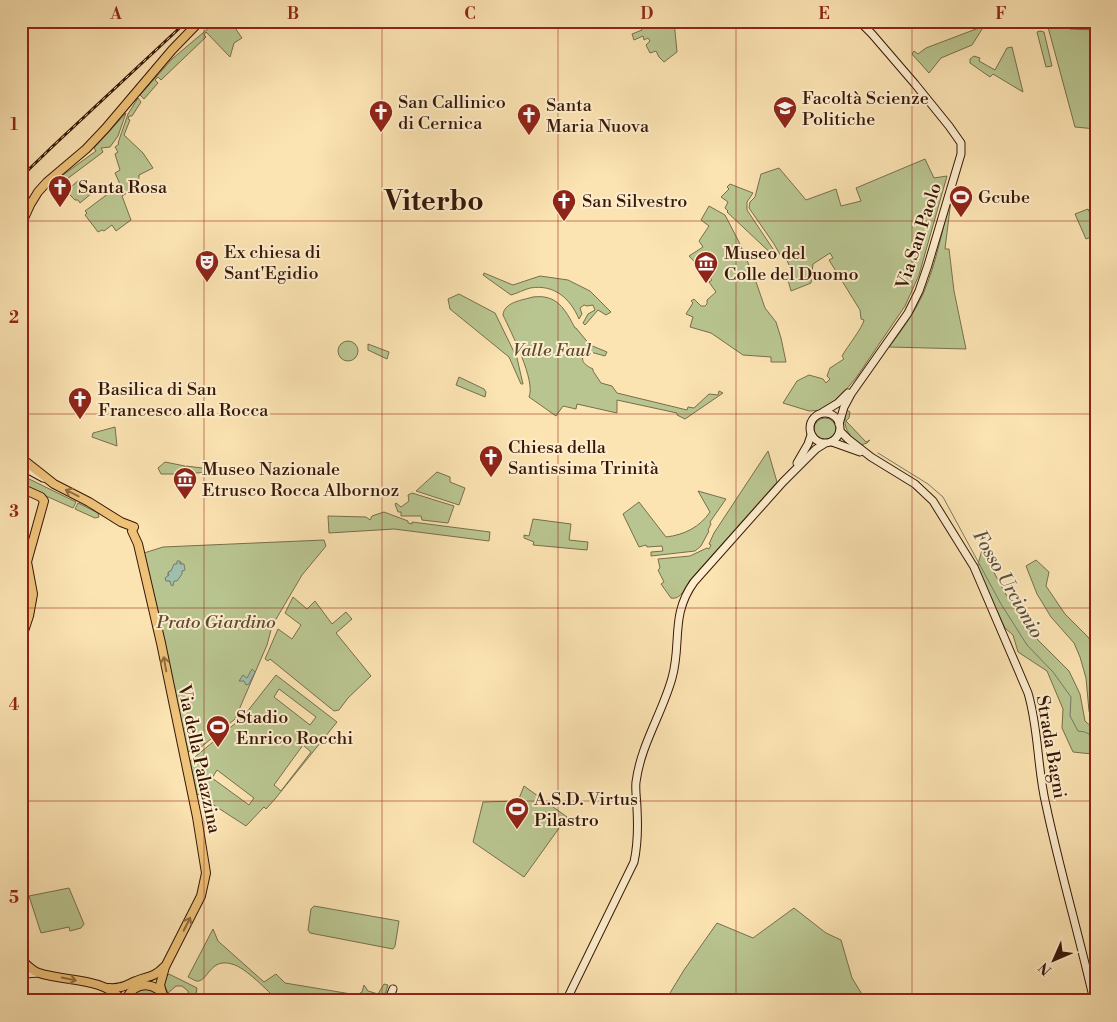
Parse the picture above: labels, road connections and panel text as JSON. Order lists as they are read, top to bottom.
{
  "streets": {
    "main road": ["Via San Paolo", "Strada Bagni", "Via della Palazzina"]
  },
  "crossings": [
    ["Via San Paolo", "Strada Bagni"]
  ],
  "one_way": ["Via della Palazzina"],
  "districts": ["Viterbo"],
  "water": ["Fosso Urcionio"],
  "parks": ["Valle Faul", "Prato Giardino"],
  "places": {
    "school or university": ["Facoltà Scienze Politiche"],
    "church": [
      "San Callinico di Cernica",
      "Santa Maria Nuova",
      "Santa Rosa",
      "San Silvestro",
      "Basilica di San Francesco alla Rocca",
      "Chiesa della Santissima Trinità"
    ],
    "sports": ["Gcube", "Stadio Enrico Rocchi", "A.S.D. Virtus Pilastro"],
    "theatre": ["Ex chiesa di Sant'Egidio"],
    "museum": ["Museo del Colle del Duomo", "Museo Nazionale Etrusco Rocca Albornoz"]
  },
  "north": "bottom left",
  "grid": {
    "columns": [
      "A",
      "B",
      "C",
      "D",
      "E",
      "F"
    ],
    "rows": [
      "1",
      "2",
      "3",
      "4",
      "5"
    ]
  }
}
